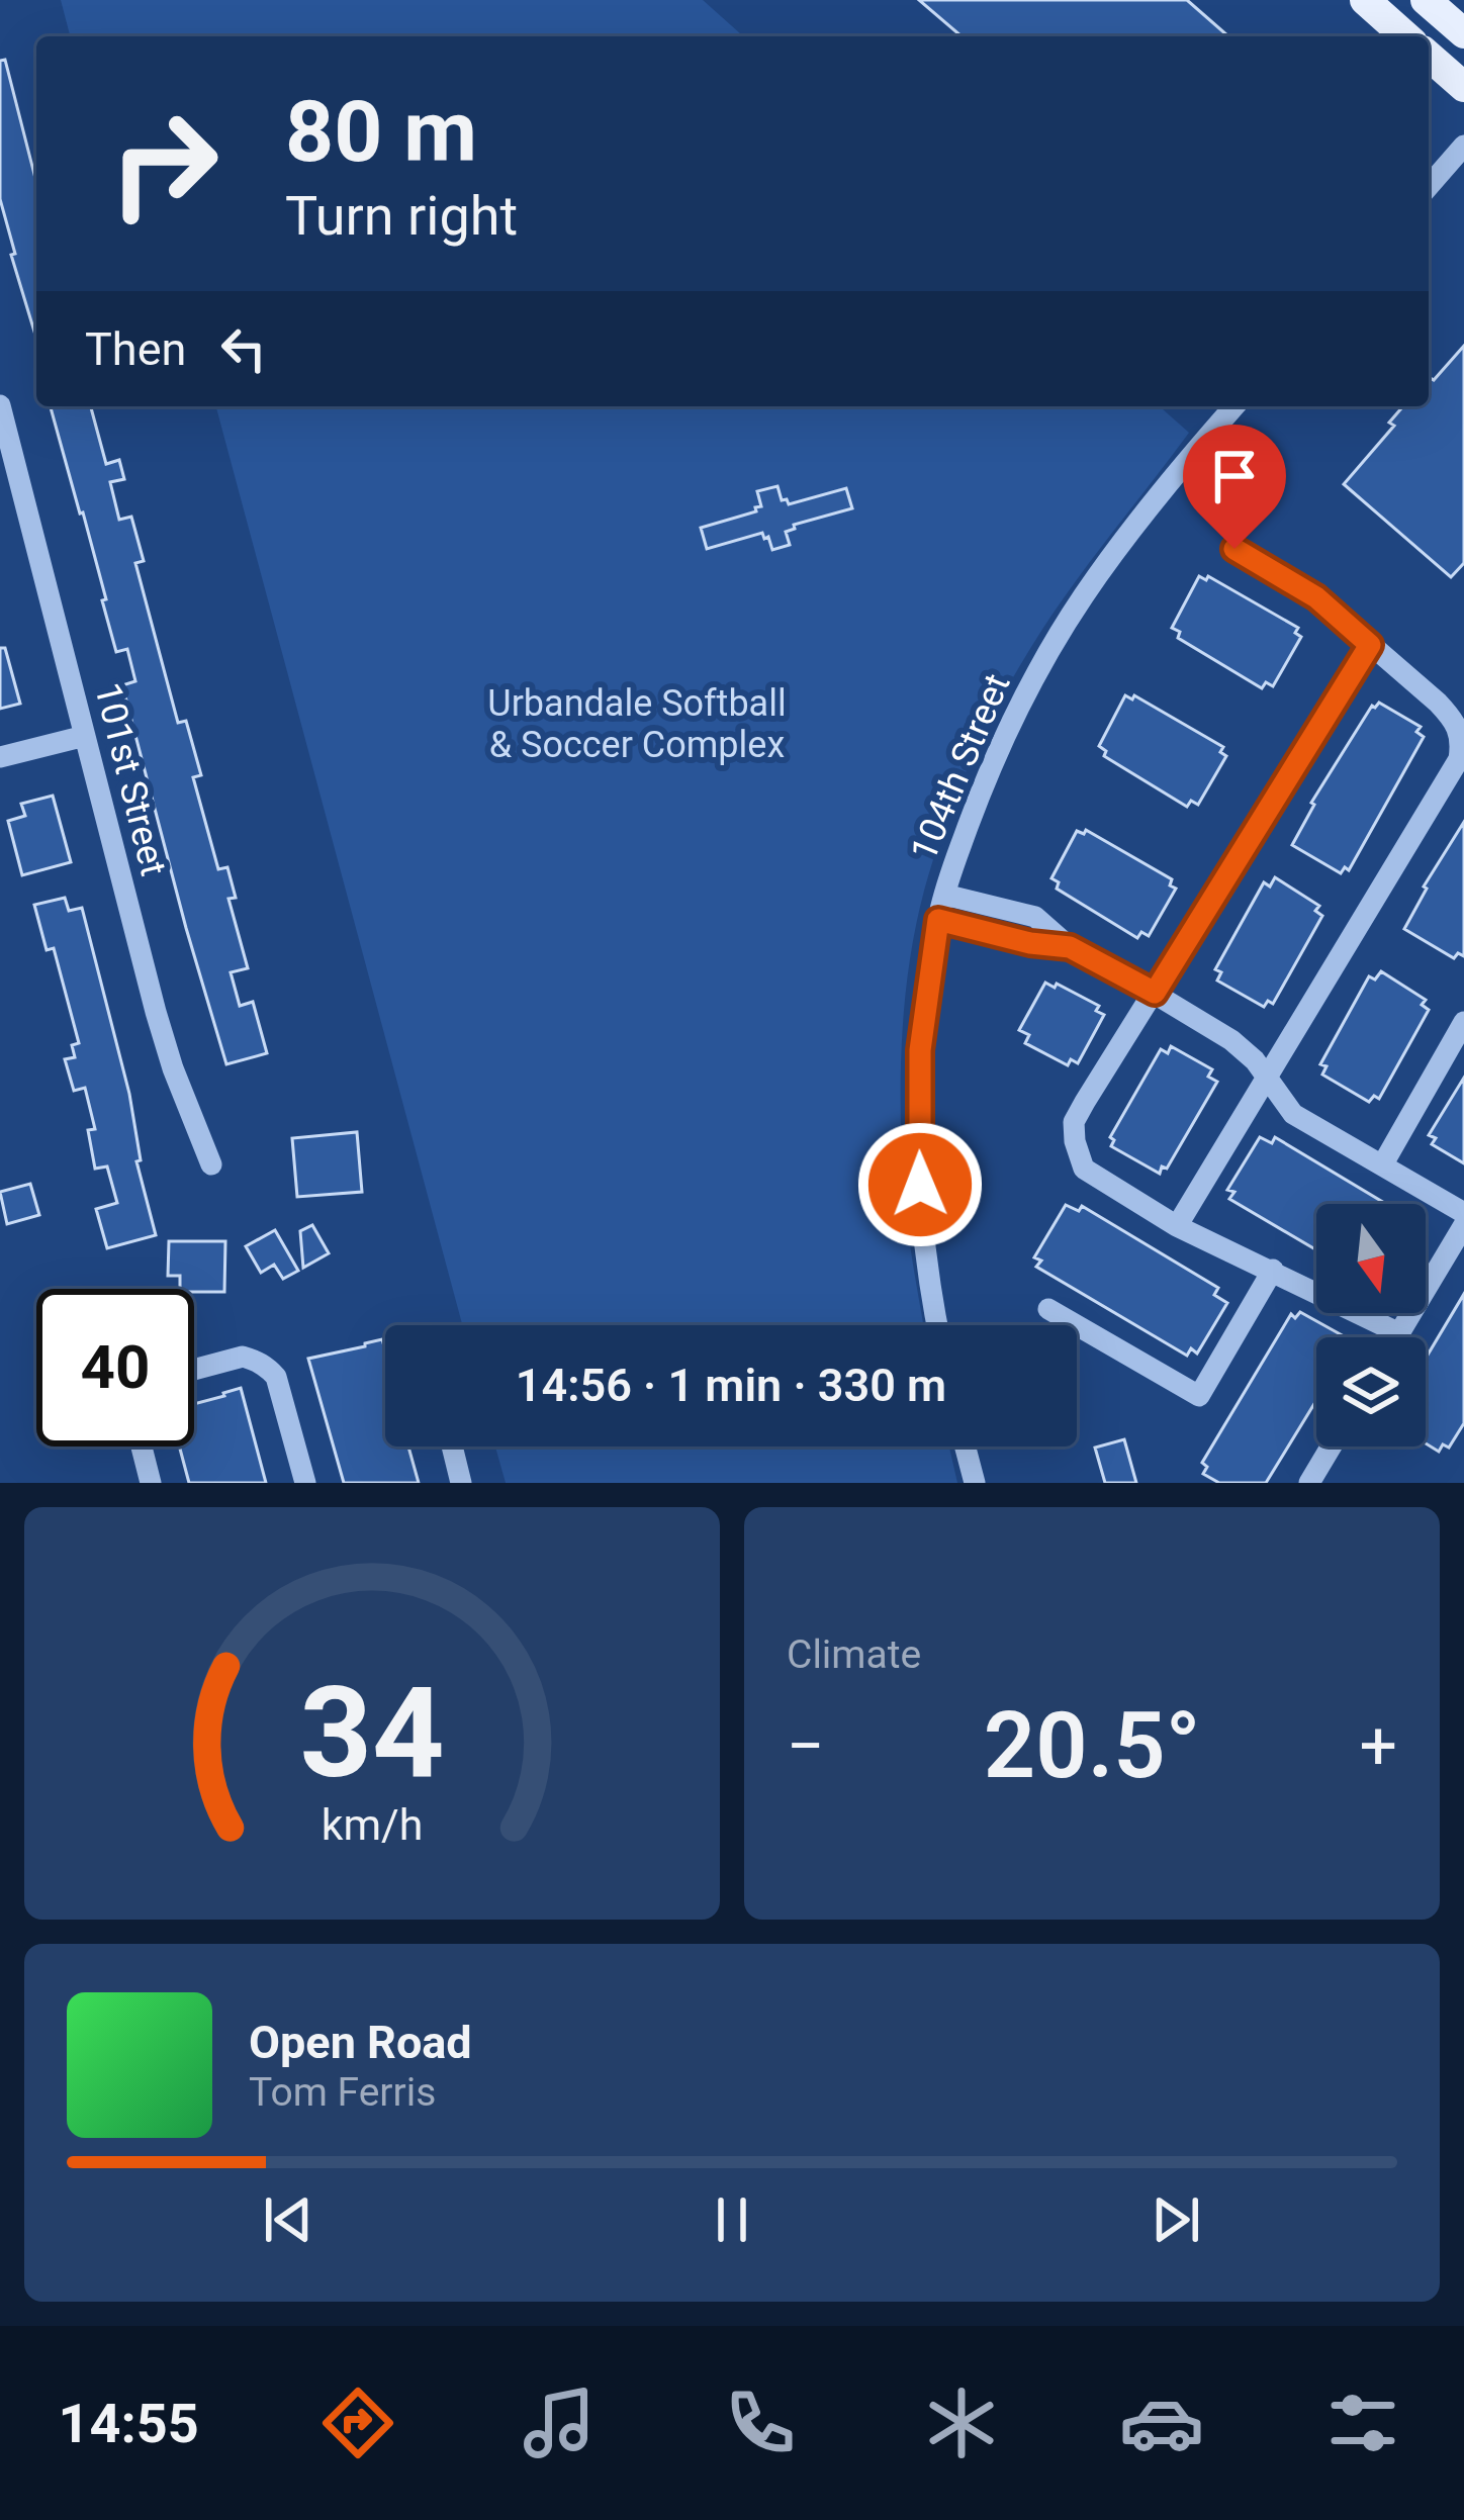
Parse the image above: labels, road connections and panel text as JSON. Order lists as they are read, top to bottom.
{
  "streets": {
    "street": ["104th Street", "101st Street"]
  },
  "parks": ["Urbandale Softball & Soccer Complex"],
  "north": "bottom",
  "page": {
    "turn": ["80 m", "Turn right"],
    "then": "Then",
    "limit": "40",
    "trip": "14:56 · 1 min · 330 m",
    "tile": "Climate",
    "heat": ["−", "20.5°", "+"],
    "song": ["Open Road", "Tom Ferris"],
    "tabs": "14:55",
    "gauge": ["34", "km/h"]
  }
}
